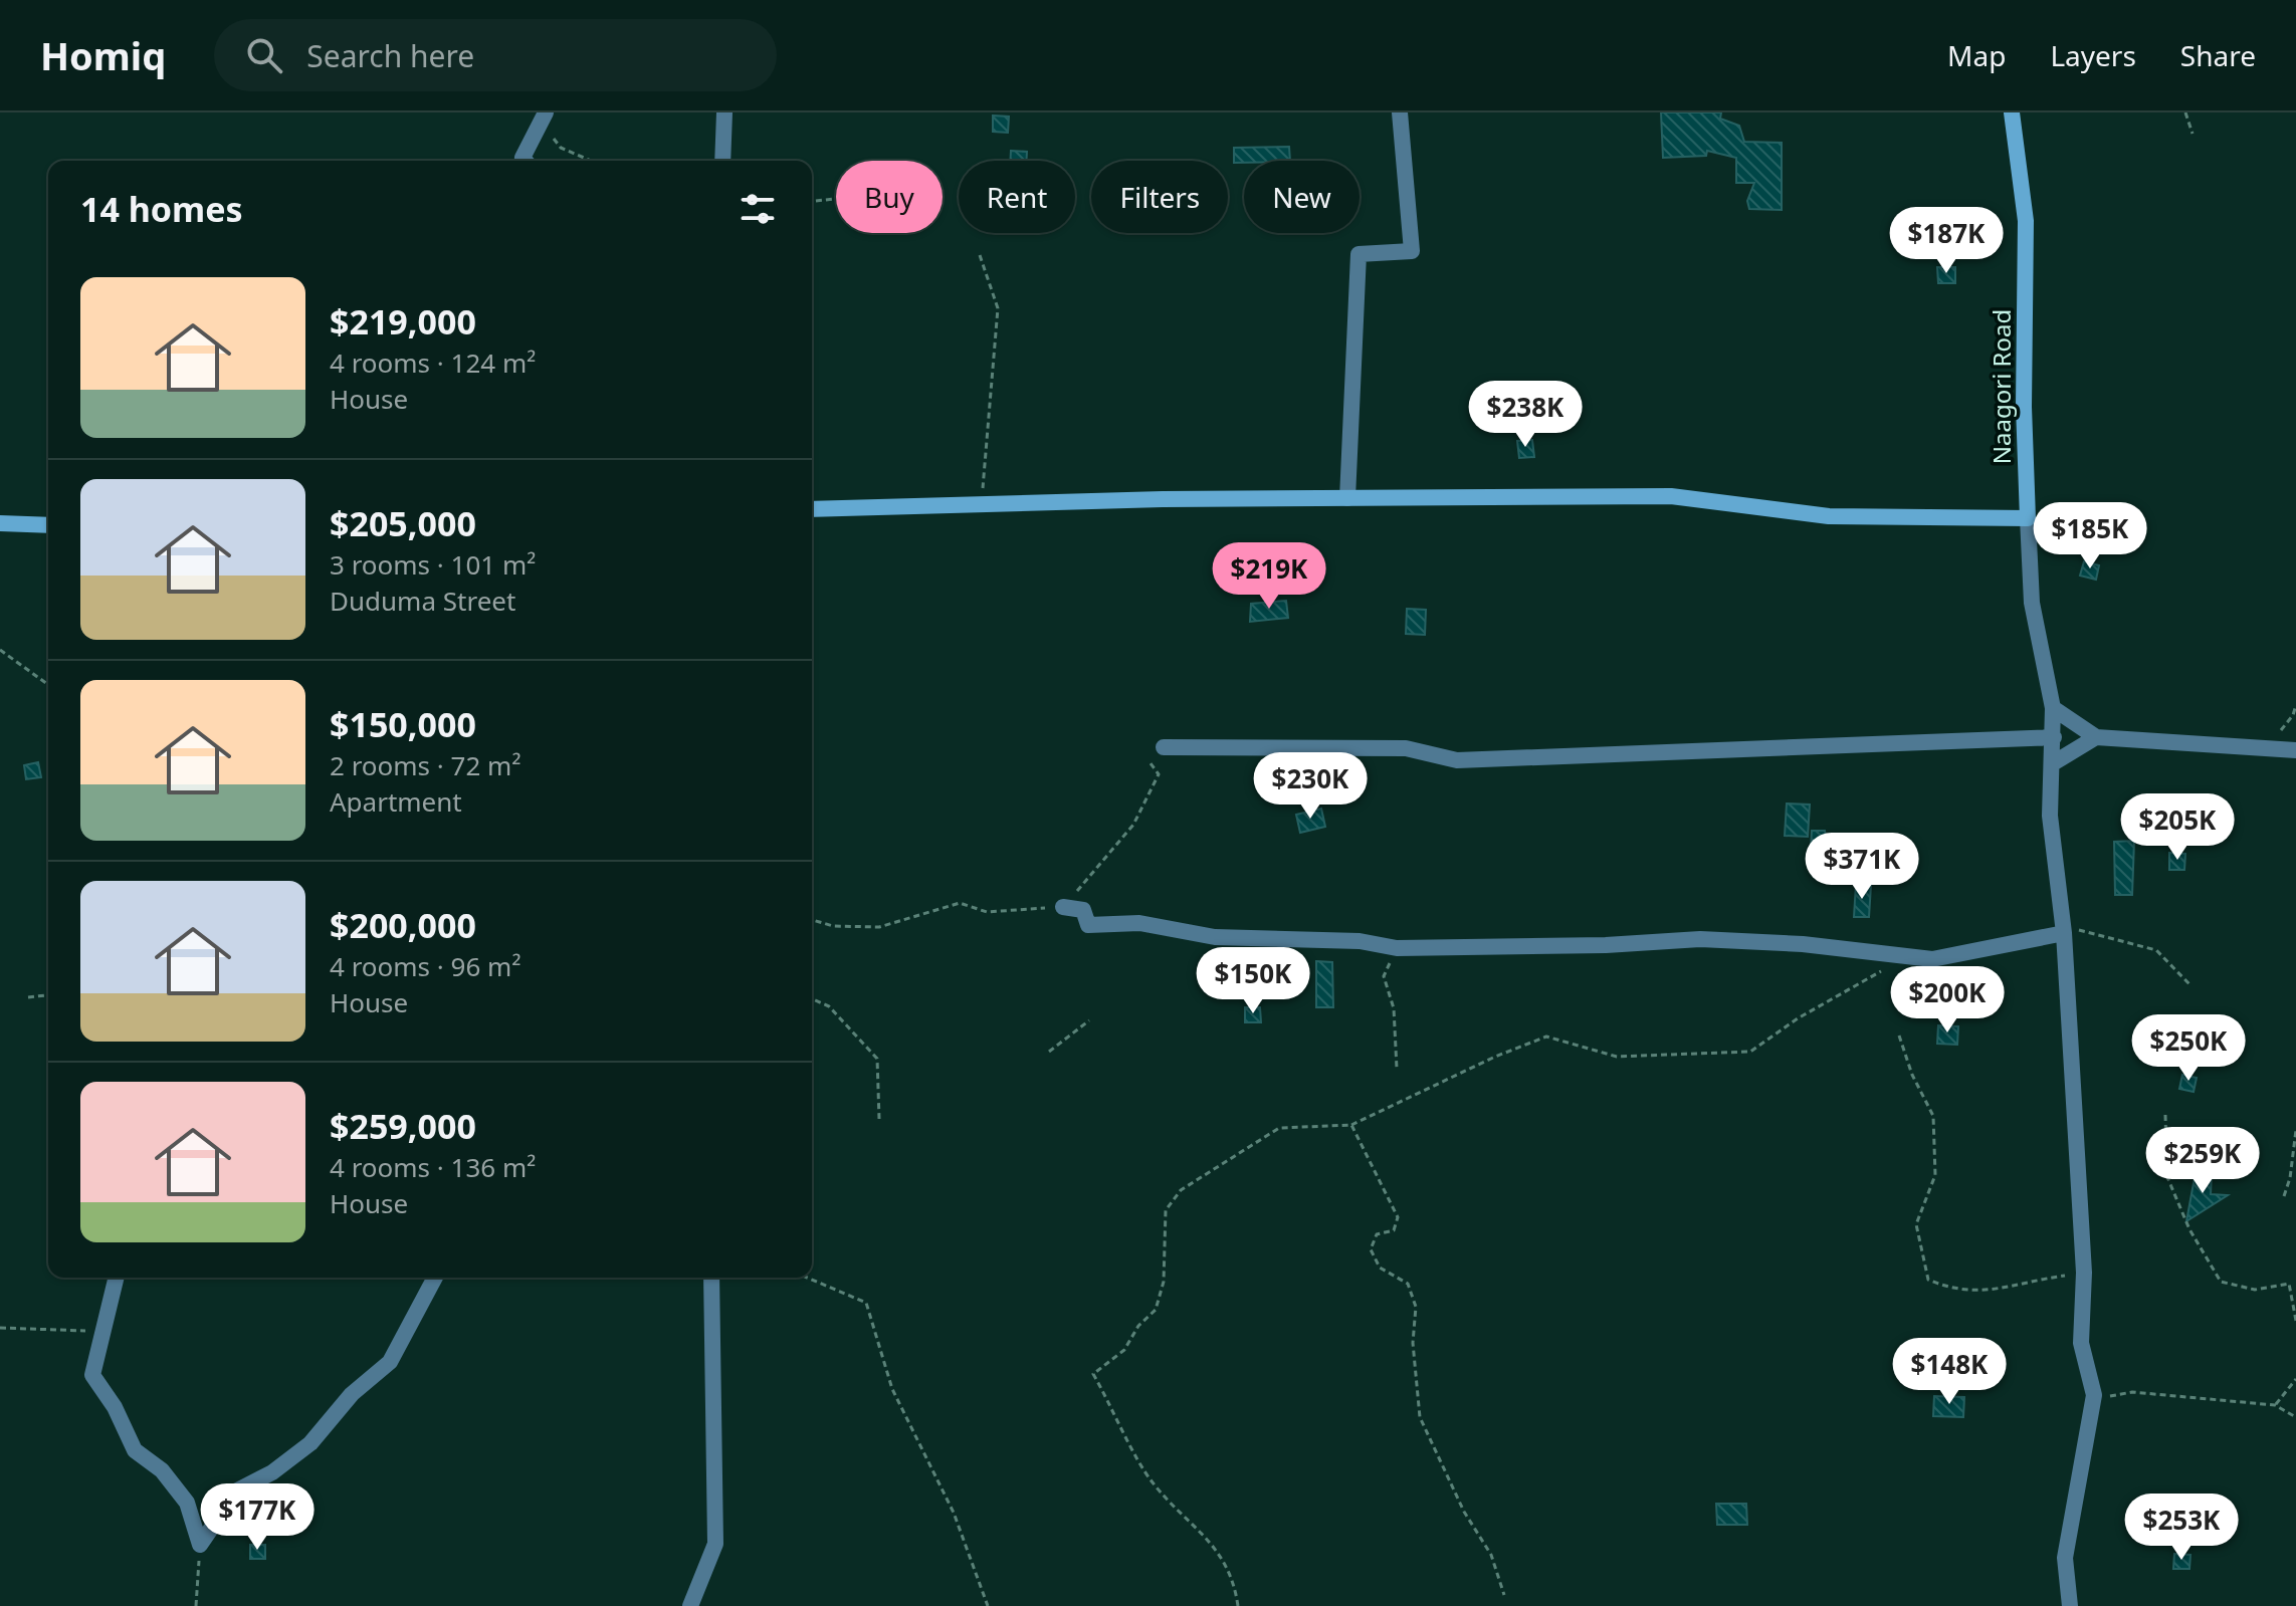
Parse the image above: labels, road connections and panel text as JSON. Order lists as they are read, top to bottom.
{
  "streets": {
    "street": ["Naagori Road"]
  },
  "page": {
    "header": "Homiq",
    "search": "Search here",
    "nav": ["Map", "Layers", "Share"],
    "chip": [
      "Buy",
      "Rent",
      "Filters",
      "New"
    ],
    "heading": "14 homes",
    "price": [
      "$187K",
      "$238K",
      "$185K",
      "$219K",
      "$230K",
      "$205K",
      "$371K",
      "$150K",
      "$200K",
      "$250K",
      "$259K",
      "$148K",
      "$177K",
      "$253K"
    ],
    "list": [
      {
        "name": "$219,000",
        "note": "4 rooms · 124 m² · House"
      },
      {
        "name": "$205,000",
        "note": "3 rooms · 101 m² · Duduma Street"
      },
      {
        "name": "$150,000",
        "note": "2 rooms · 72 m² · Apartment"
      },
      {
        "name": "$200,000",
        "note": "4 rooms · 96 m² · House"
      },
      {
        "name": "$259,000",
        "note": "4 rooms · 136 m² · House"
      }
    ]
  }
}
